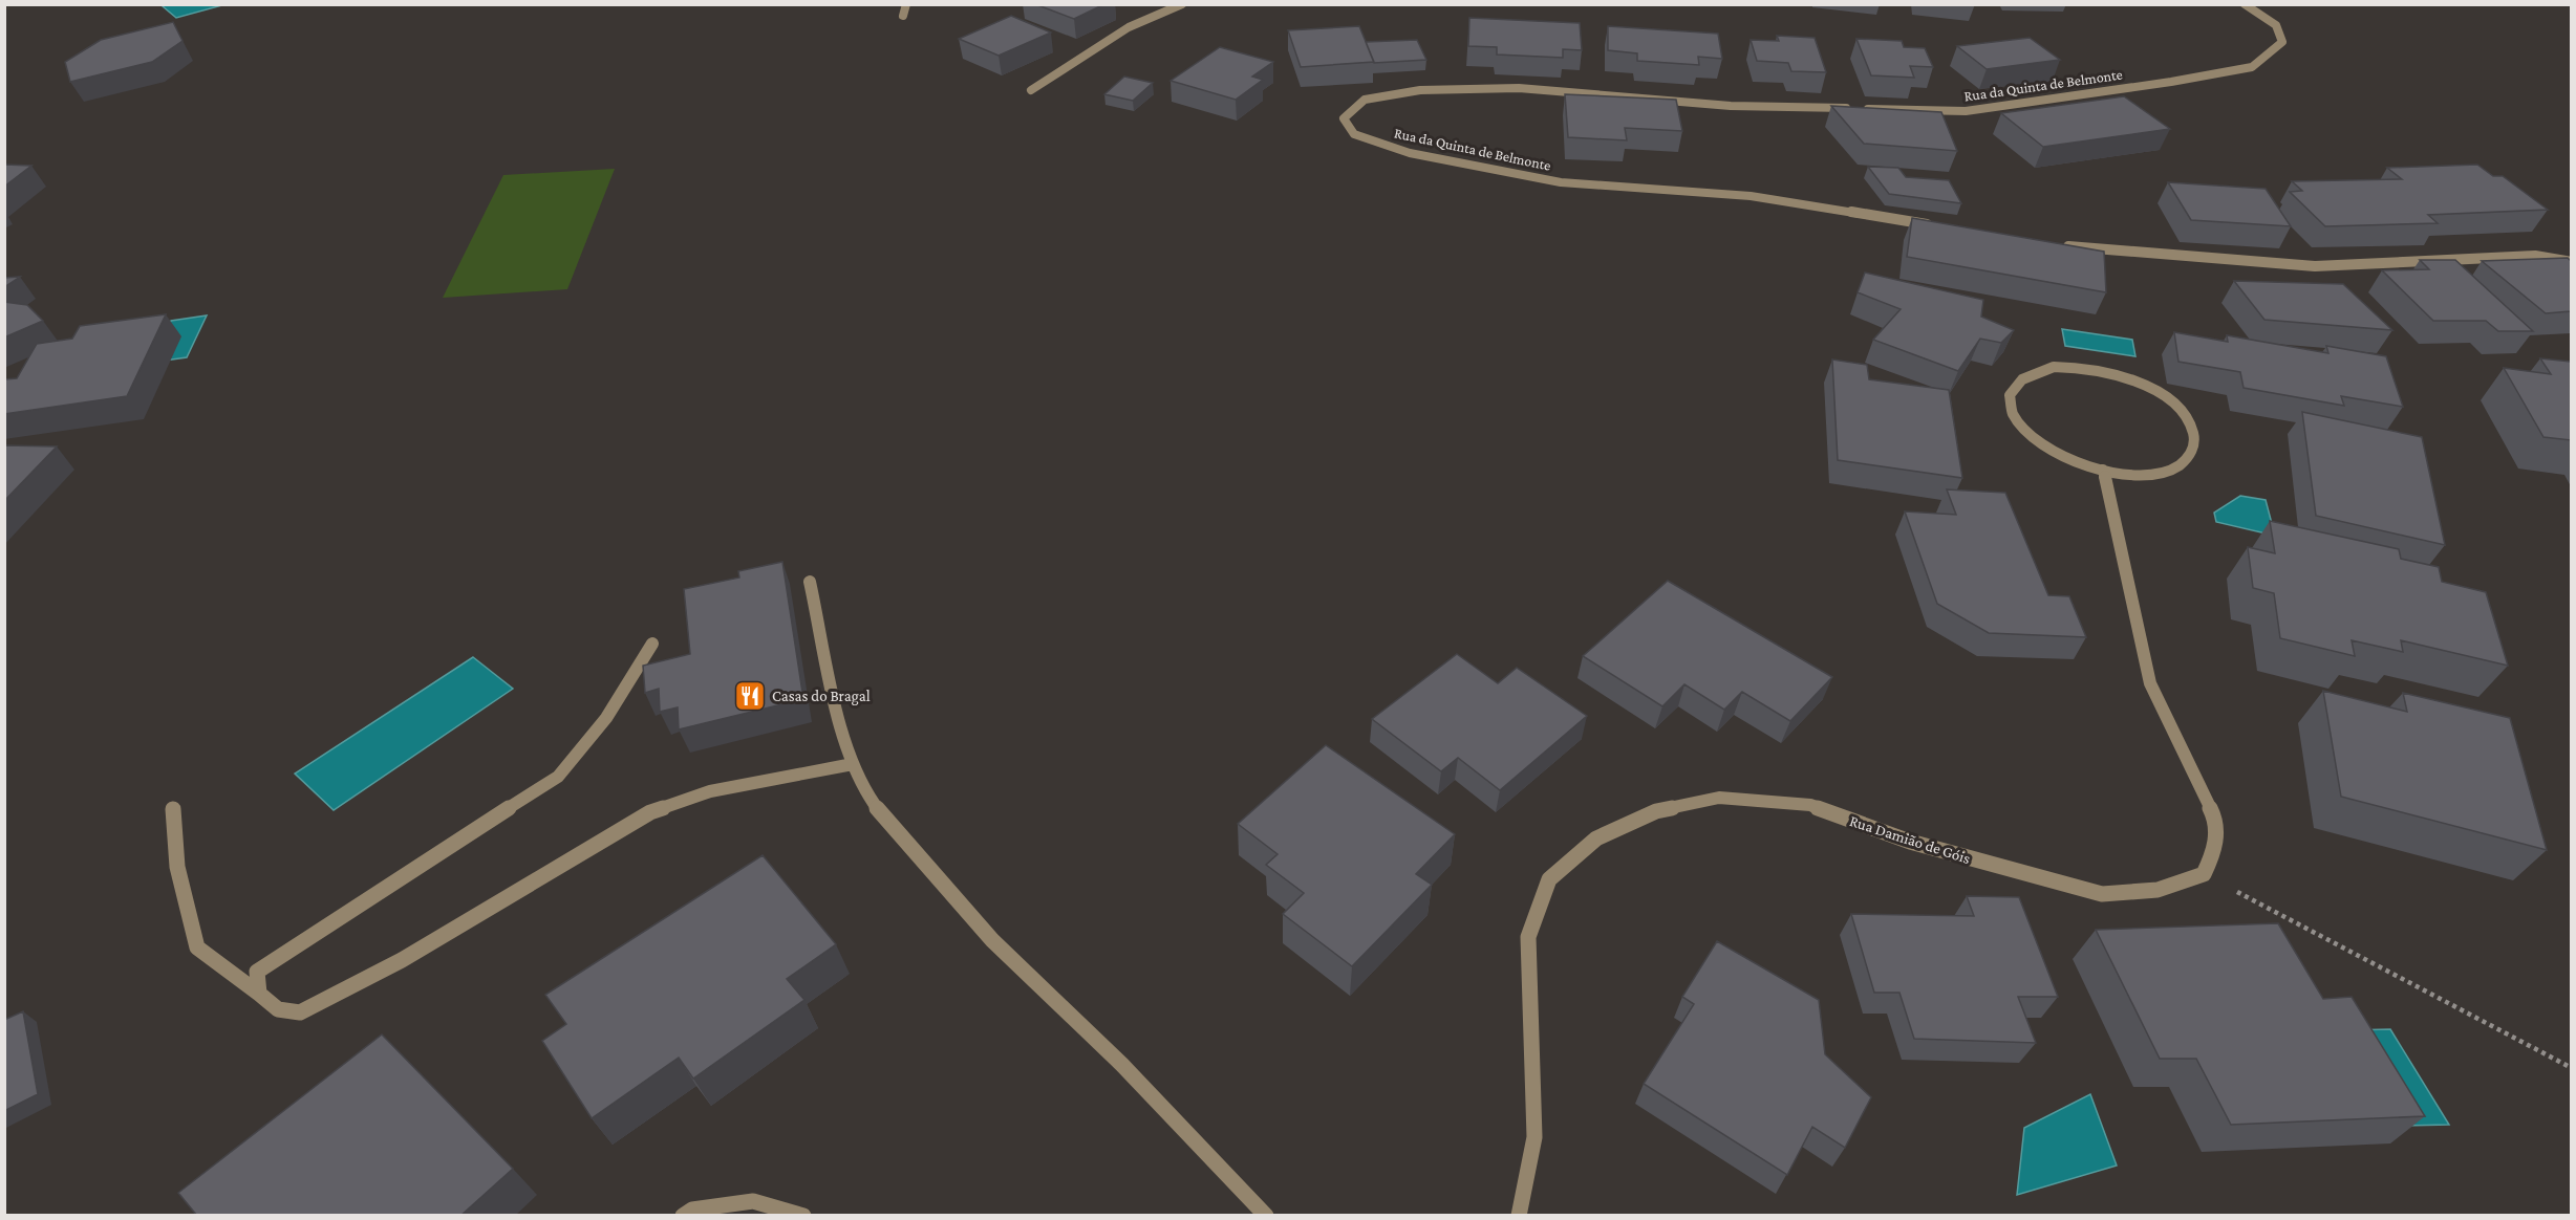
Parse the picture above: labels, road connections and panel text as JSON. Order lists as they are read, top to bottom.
{
  "streets": {
    "street": ["Rua da Quinta de Belmonte", "Rua Damião de Góis"]
  },
  "places": {
    "restaurant": ["Casas do Bragal"]
  }
}
